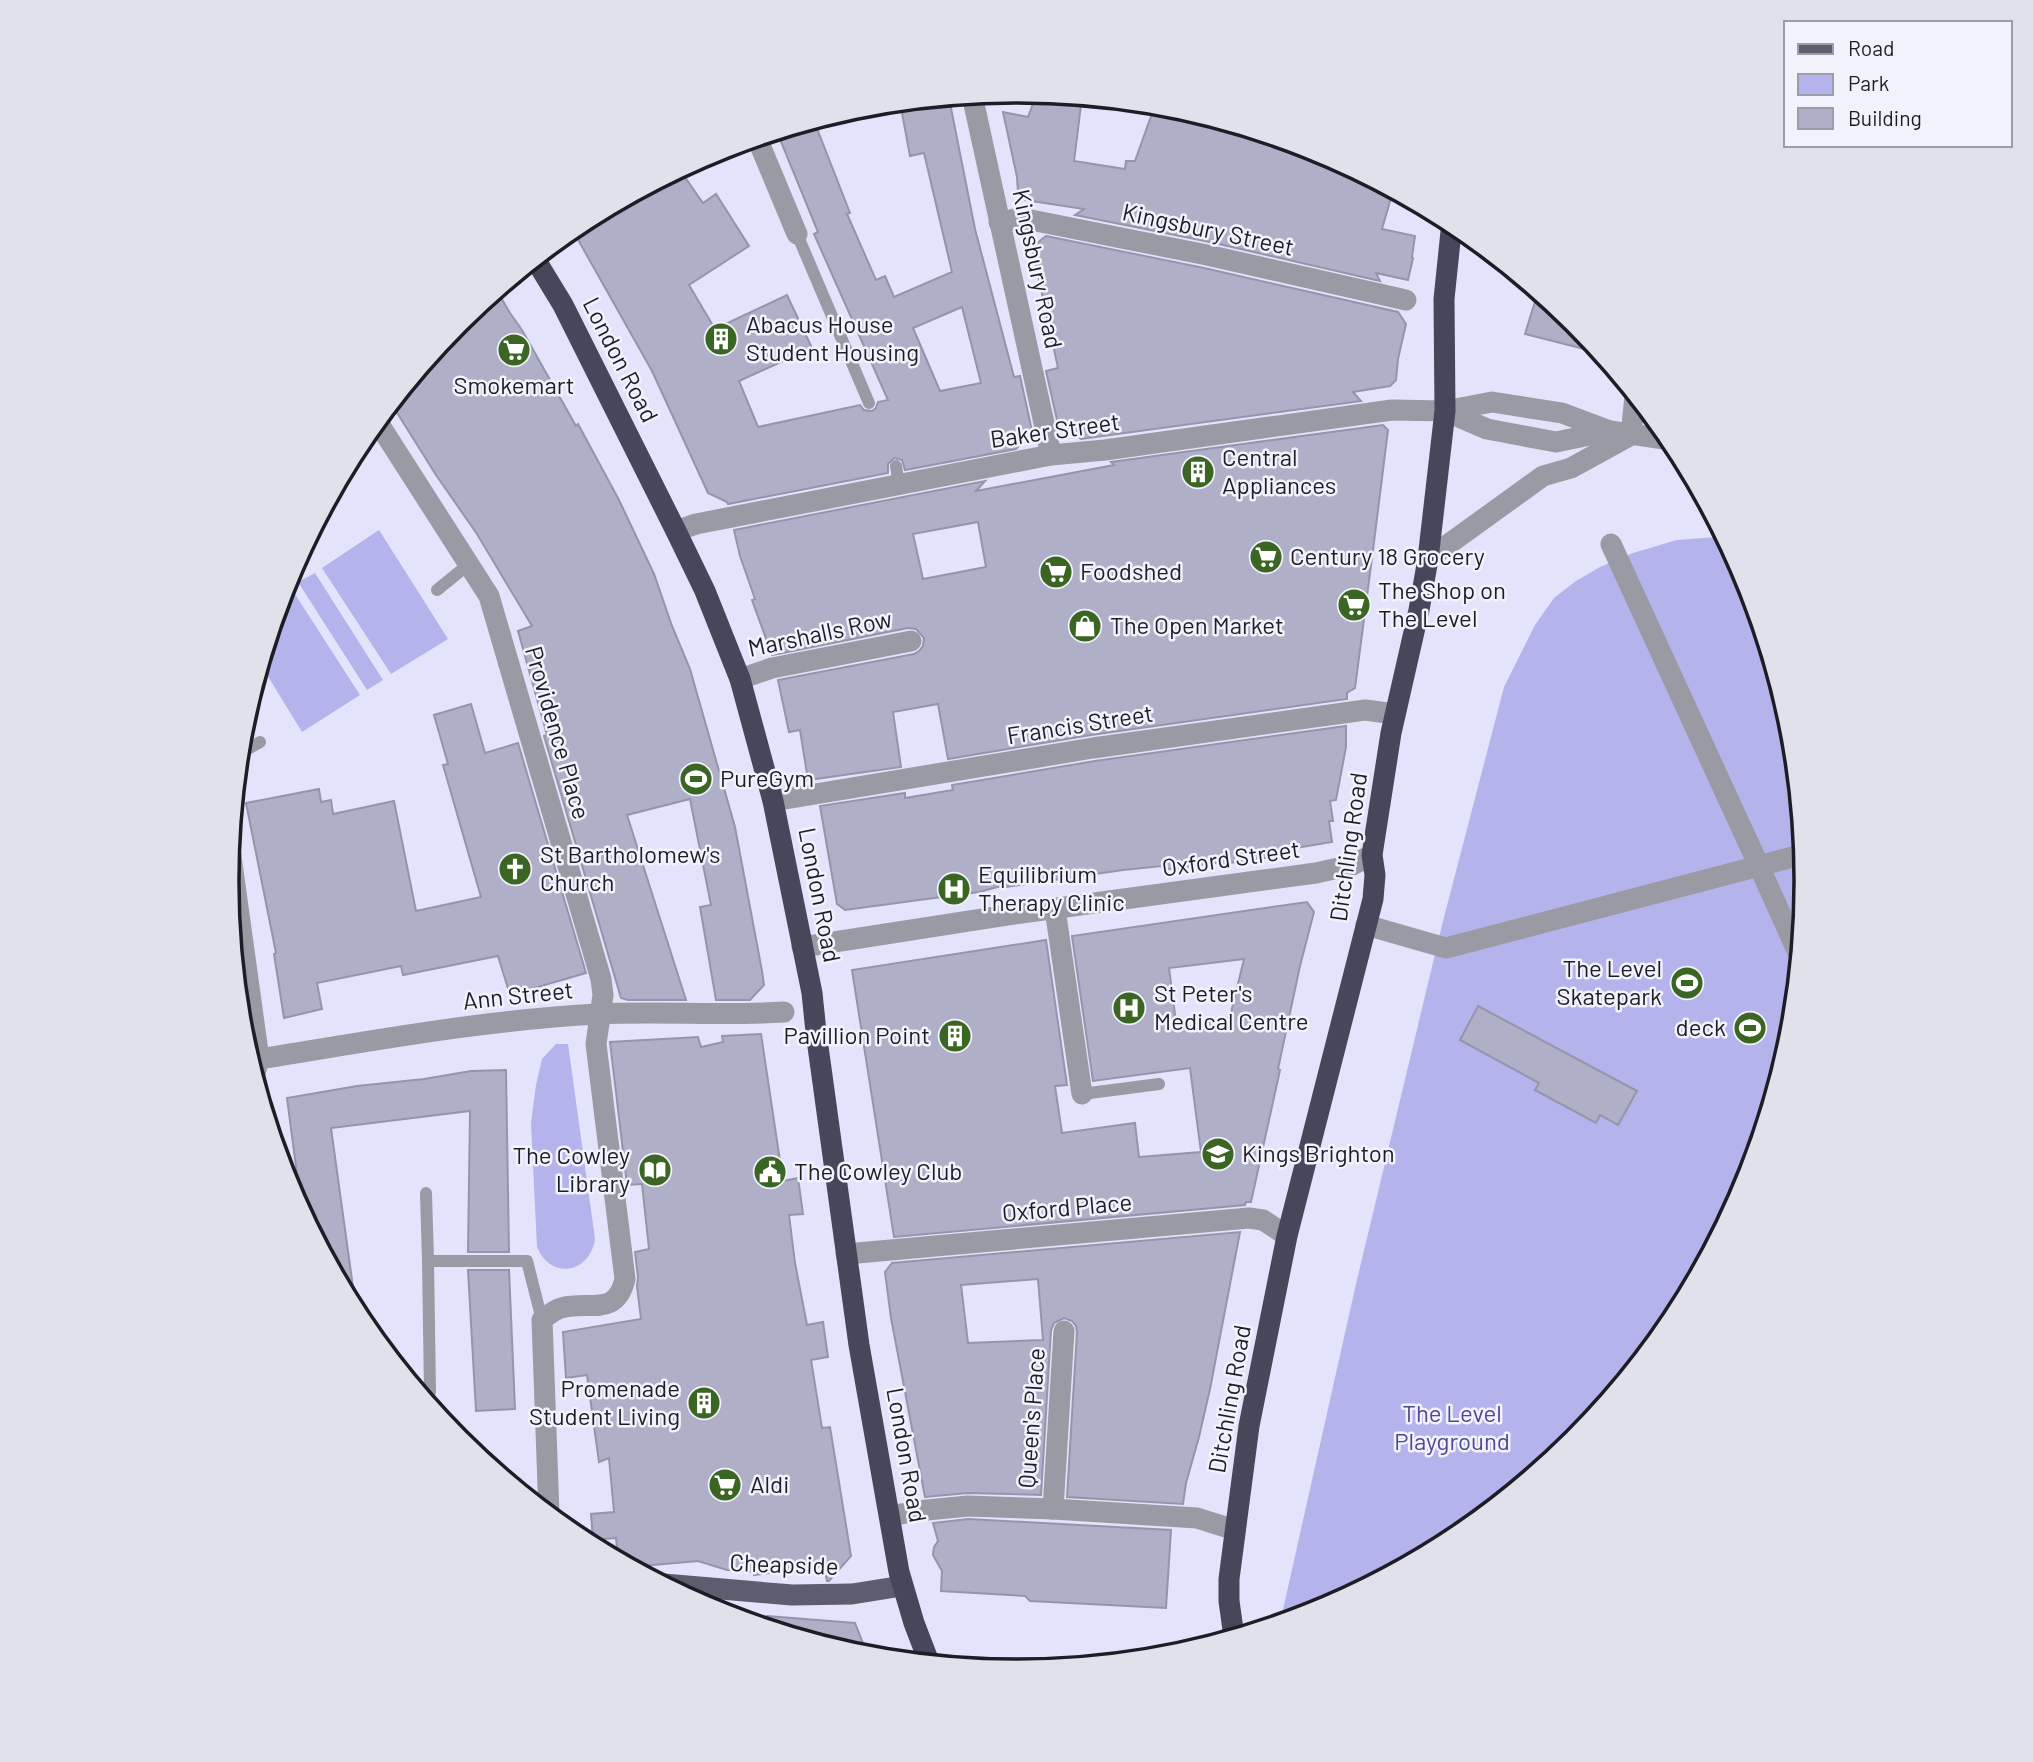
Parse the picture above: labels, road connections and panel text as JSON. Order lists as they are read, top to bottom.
{
  "streets": {
    "highway": ["London Road", "Ditchling Road"],
    "main road": ["Cheapside"],
    "street": [
      "Kingsbury Street",
      "Kingsbury Road",
      "Baker Street",
      "Marshalls Row",
      "Francis Street",
      "Providence Place",
      "Oxford Street",
      "Ann Street",
      "Oxford Place",
      "Queen's Place"
    ]
  },
  "crossings": [
    ["Kingsbury Street", "Kingsbury Road"],
    ["Kingsbury Road", "Baker Street"],
    ["London Road", "Baker Street"],
    ["London Road", "Marshalls Row"],
    ["London Road", "Francis Street"],
    ["London Road", "Oxford Street"],
    ["London Road", "Oxford Place"],
    ["London Road", "Queen's Place"],
    ["London Road", "Cheapside"],
    ["Baker Street", "Ditchling Road"],
    ["Francis Street", "Ditchling Road"],
    ["Providence Place", "Ann Street"],
    ["Ditchling Road", "Oxford Street"],
    ["Ditchling Road", "Oxford Place"],
    ["Ditchling Road", "Queen's Place"]
  ],
  "parks": ["The Level Playground"],
  "places": {
    "building": [
      "Abacus House Student Housing",
      "Central Appliances",
      "Pavillion Point",
      "Promenade Student Living"
    ],
    "supermarket": [
      "Smokemart",
      "Century 18 Grocery",
      "Foodshed",
      "The Shop on The Level",
      "Aldi"
    ],
    "shop": ["The Open Market"],
    "sports": ["PureGym", "The Level Skatepark", "deck"],
    "church": ["St Bartholomew's Church"],
    "hospital": ["Equilibrium Therapy Clinic", "St Peter's Medical Centre"],
    "school or university": ["Kings Brighton"],
    "library": ["The Cowley Library"],
    "public building": ["The Cowley Club"]
  },
  "legend": ["Road", "Park", "Building"]
}
